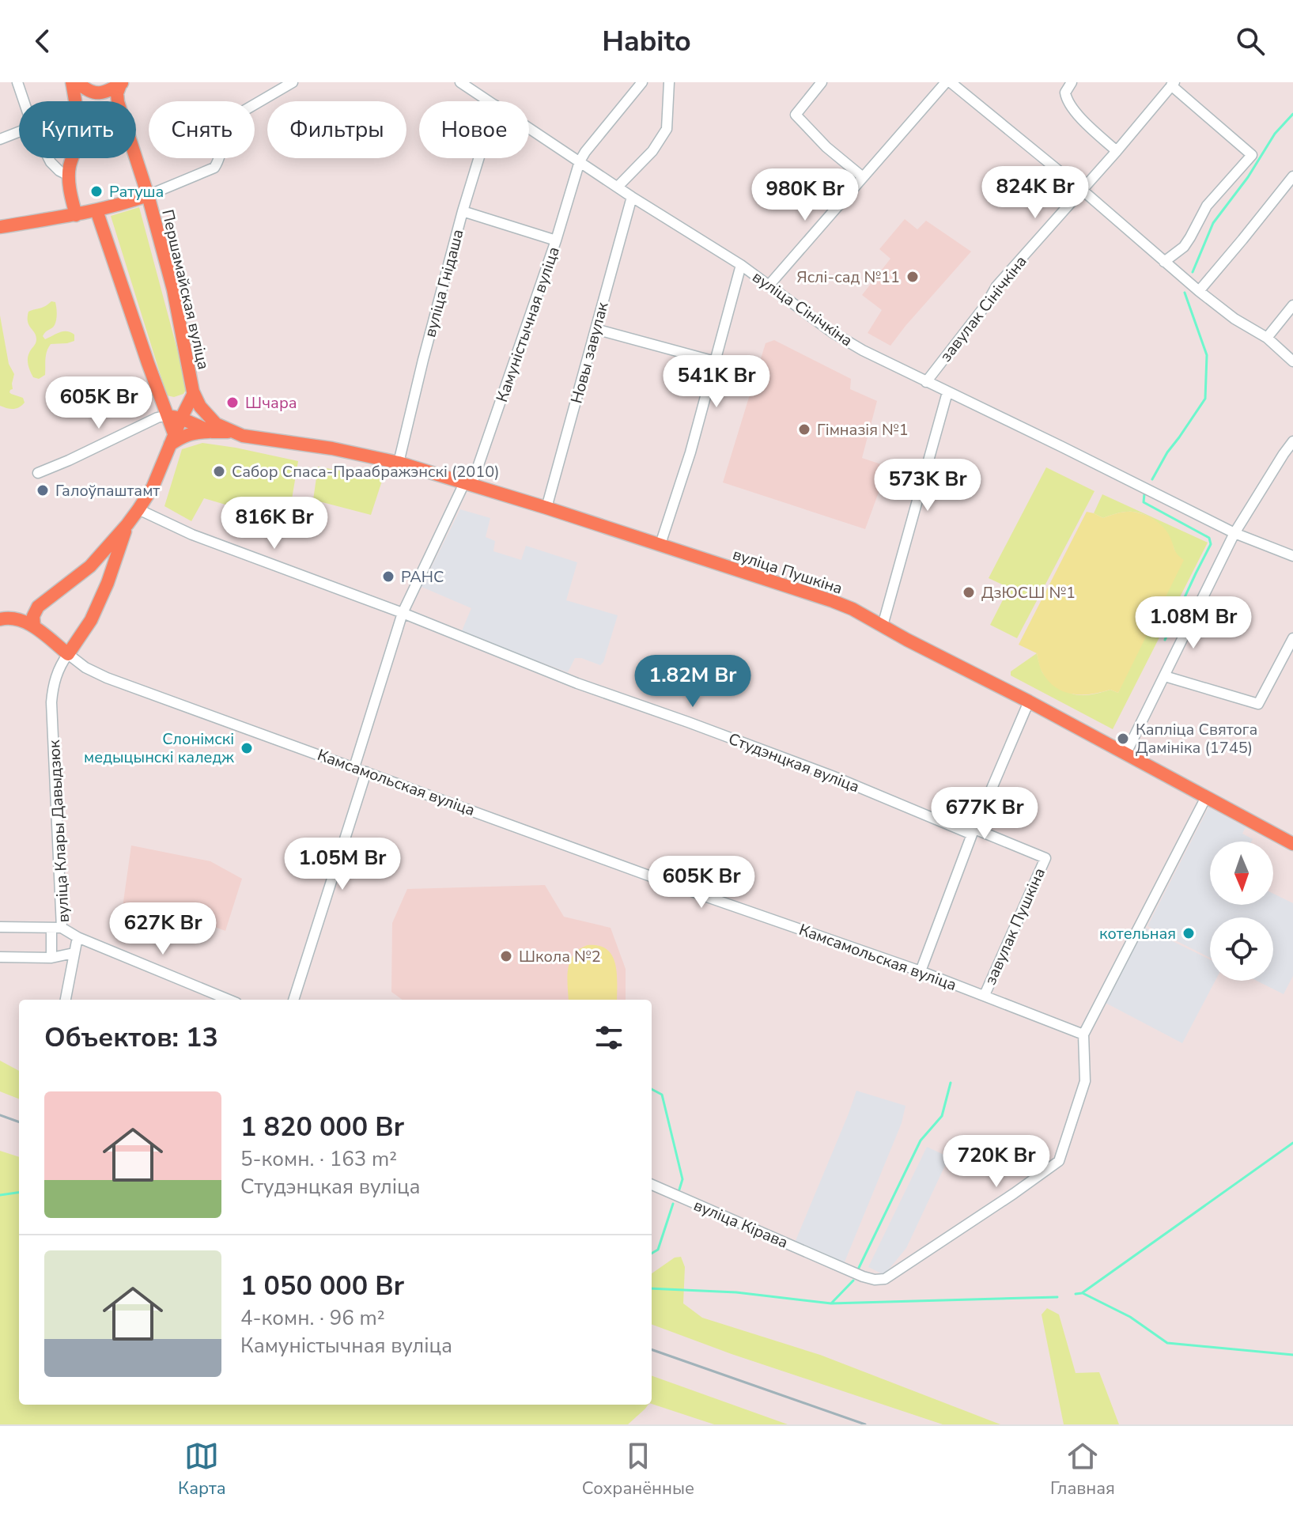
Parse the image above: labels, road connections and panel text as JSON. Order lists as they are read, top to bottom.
{
  "streets": {
    "main road": ["Першамайская вуліца", "вуліца Пушкіна"],
    "street": [
      "вуліца Гнідаша",
      "вуліца Сінічкіна",
      "завулак Сінічкіна",
      "Камуністычная вуліца",
      "Новы завулак",
      "Студэнцкая вуліца",
      "Камсамольская вуліца",
      "вуліца Клары Давыдзюк",
      "завулак Пушкіна",
      "вуліца Кірава"
    ]
  },
  "crossings": [
    ["вуліца Гнідаша", "вуліца Пушкіна"],
    ["Першамайская вуліца", "вуліца Пушкіна"],
    ["вуліца Сінічкіна", "завулак Сінічкіна"],
    ["вуліца Сінічкіна", "Камуністычная вуліца"],
    ["вуліца Сінічкіна", "Новы завулак"],
    ["Камуністычная вуліца", "вуліца Пушкіна"],
    ["Камуністычная вуліца", "Студэнцкая вуліца"],
    ["Камуністычная вуліца", "Камсамольская вуліца"],
    ["Новы завулак", "вуліца Пушкіна"],
    ["Студэнцкая вуліца", "завулак Пушкіна"],
    ["Камсамольская вуліца", "вуліца Клары Давыдзюк"],
    ["Камсамольская вуліца", "завулак Пушкіна"],
    ["Камсамольская вуліца", "вуліца Кірава"]
  ],
  "places": [
    "Ратуша",
    "Яслі-сад №11",
    "Шчара",
    "Гімназія №1",
    "Сабор Спаса-Праабражэнскі (2010)",
    "Галоўпаштамт",
    "РАНС",
    "ДзЮСШ №1",
    "Капліца Святога Дамініка (1745)",
    "Слонімскі медыцынскі каледж",
    "котельная",
    "Школа №2"
  ],
  "north": "bottom",
  "page": {
    "header": "Habito",
    "chip": [
      "Купить",
      "Снять",
      "Фильтры",
      "Новое"
    ],
    "price": [
      "824K Br",
      "980K Br",
      "541K Br",
      "605K Br",
      "573K Br",
      "816K Br",
      "1.08M Br",
      "1.82M Br",
      "677K Br",
      "1.05M Br",
      "605K Br",
      "627K Br",
      "720K Br"
    ],
    "heading": "Объектов: 13",
    "list": [
      {
        "name": "1 820 000 Br",
        "note": "5-комн. · 163 m² · Студэнцкая вуліца"
      },
      {
        "name": "1 050 000 Br",
        "note": "4-комн. · 96 m² · Камуністычная вуліца"
      }
    ],
    "tabs": ["Карта", "Сохранённые", "Главная"]
  }
}
